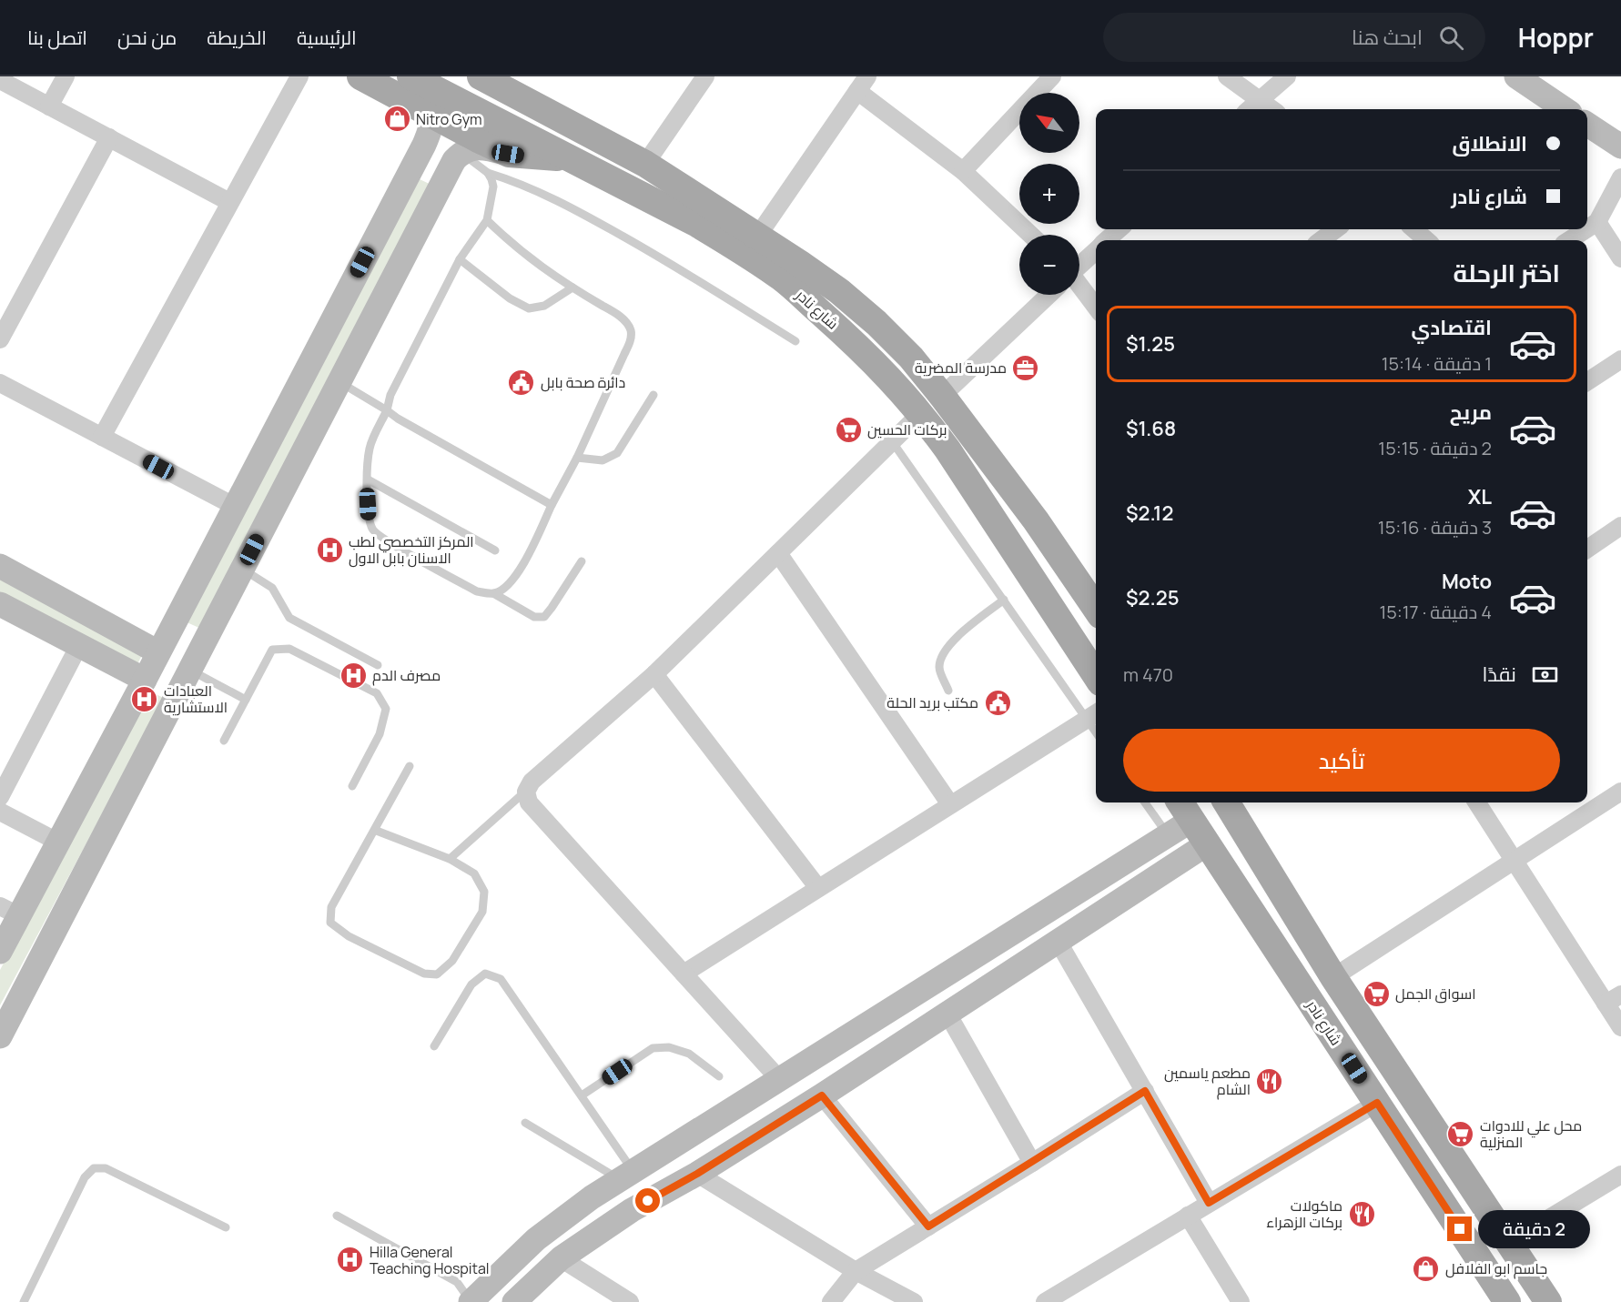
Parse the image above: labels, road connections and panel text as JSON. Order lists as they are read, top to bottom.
{
  "streets": {
    "main road": ["شارع نادر"]
  },
  "places": {
    "shop": ["Nitro Gym", "جاسم ابو الفلافل"],
    "office": ["مدرسة المضرية"],
    "public building": ["دائرة صحة بابل", "مكتب بريد الحلة"],
    "supermarket": ["بركات الحسين", "اسواق الجمل", "محل علي للادوات المنزلية"],
    "hospital": [
      "المركز التخصصي لطب الاسنان بابل الاول",
      "مصرف الدم",
      "العيادات الاستشارية",
      "Hilla General Teaching Hospital"
    ],
    "restaurant": ["مطعم ياسمين الشام", "ماكولات بركات الزهراء"]
  },
  "north": "top left",
  "page": {
    "header": "Hoppr",
    "search": "ابحث هنا",
    "nav": [
      "الرئيسية",
      "الخريطة",
      "من نحن",
      "اتصل بنا"
    ],
    "map_buttons": ["+", "−"],
    "banner": ["الانطلاق", "شارع نادر"],
    "heading": "اختر الرحلة",
    "list": [
      {
        "name": "اقتصادي",
        "note": "1 دقيقة · 15:14",
        "value": "$1.25"
      },
      {
        "name": "مريح",
        "note": "2 دقيقة · 15:15",
        "value": "$1.68"
      },
      {
        "name": "XL",
        "note": "3 دقيقة · 15:16",
        "value": "$2.12"
      },
      {
        "name": "Moto",
        "note": "4 دقيقة · 15:17",
        "value": "$2.25"
      }
    ],
    "pay": ["نقدًا", "470 m"],
    "buttons": "تأكيد",
    "bubble": "2 دقيقة"
  }
}
